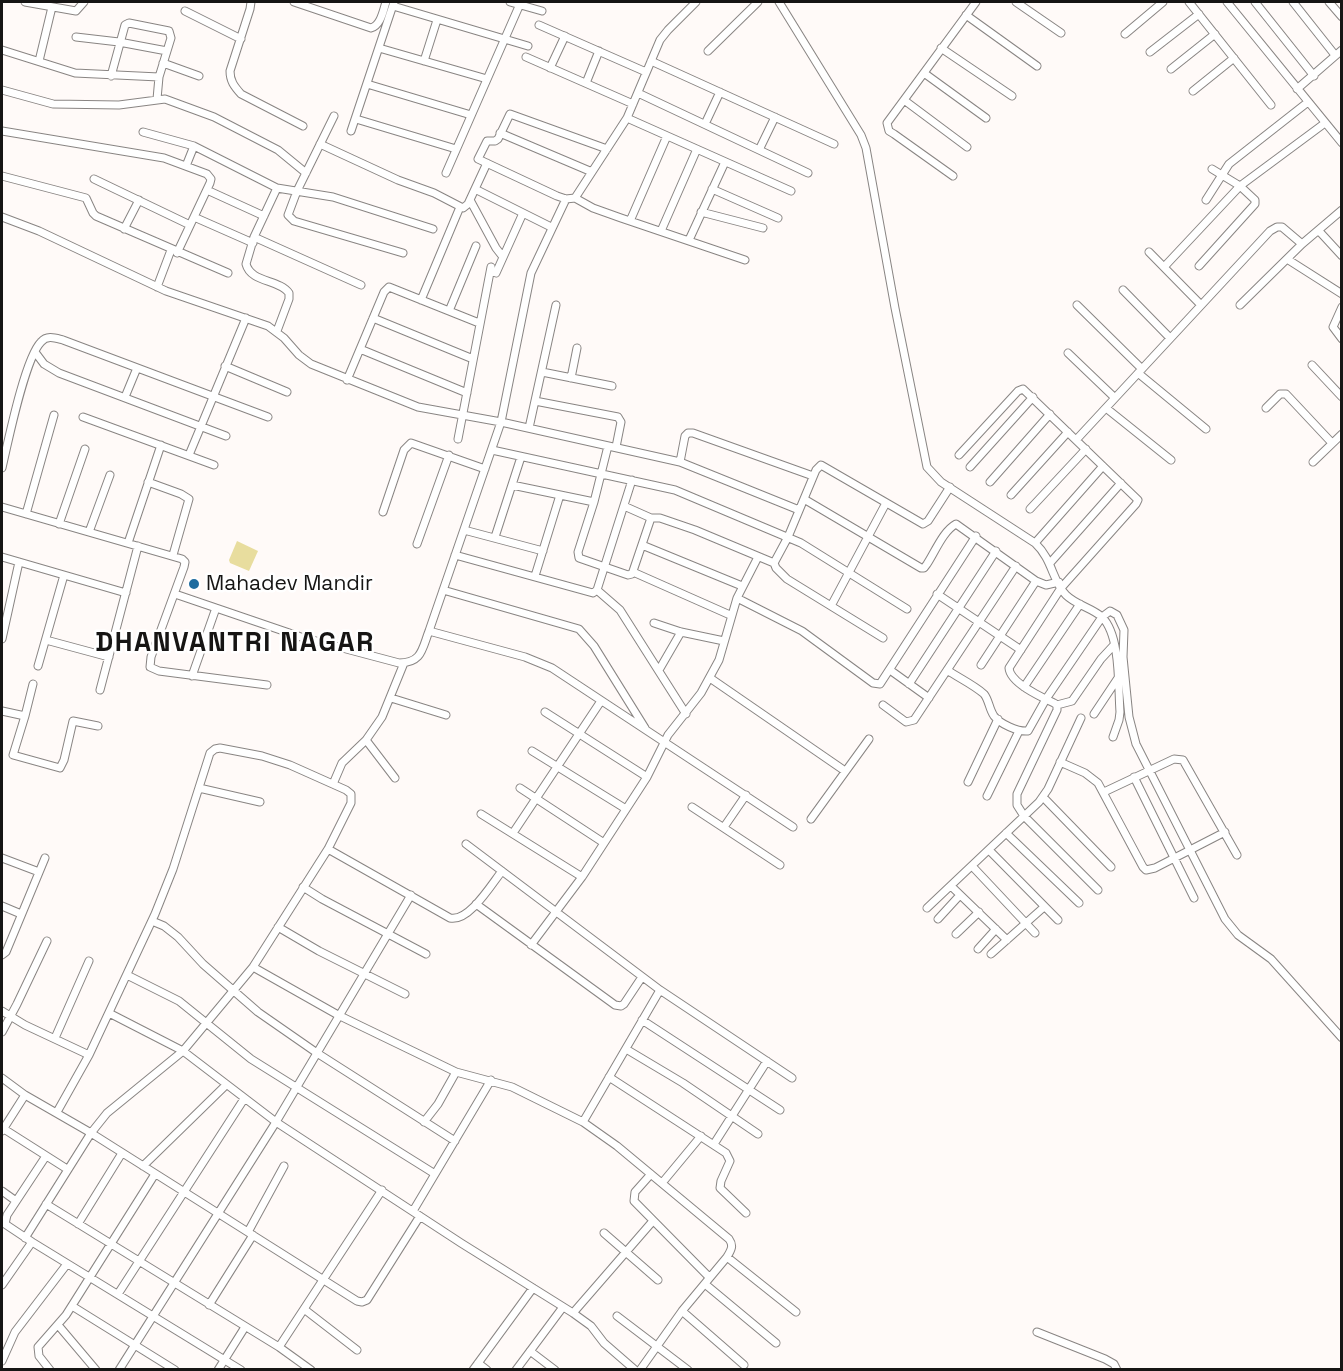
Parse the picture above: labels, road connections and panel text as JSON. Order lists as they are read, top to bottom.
{
  "districts": ["DHANVANTRI NAGAR"],
  "places": ["Mahadev Mandir"]
}
